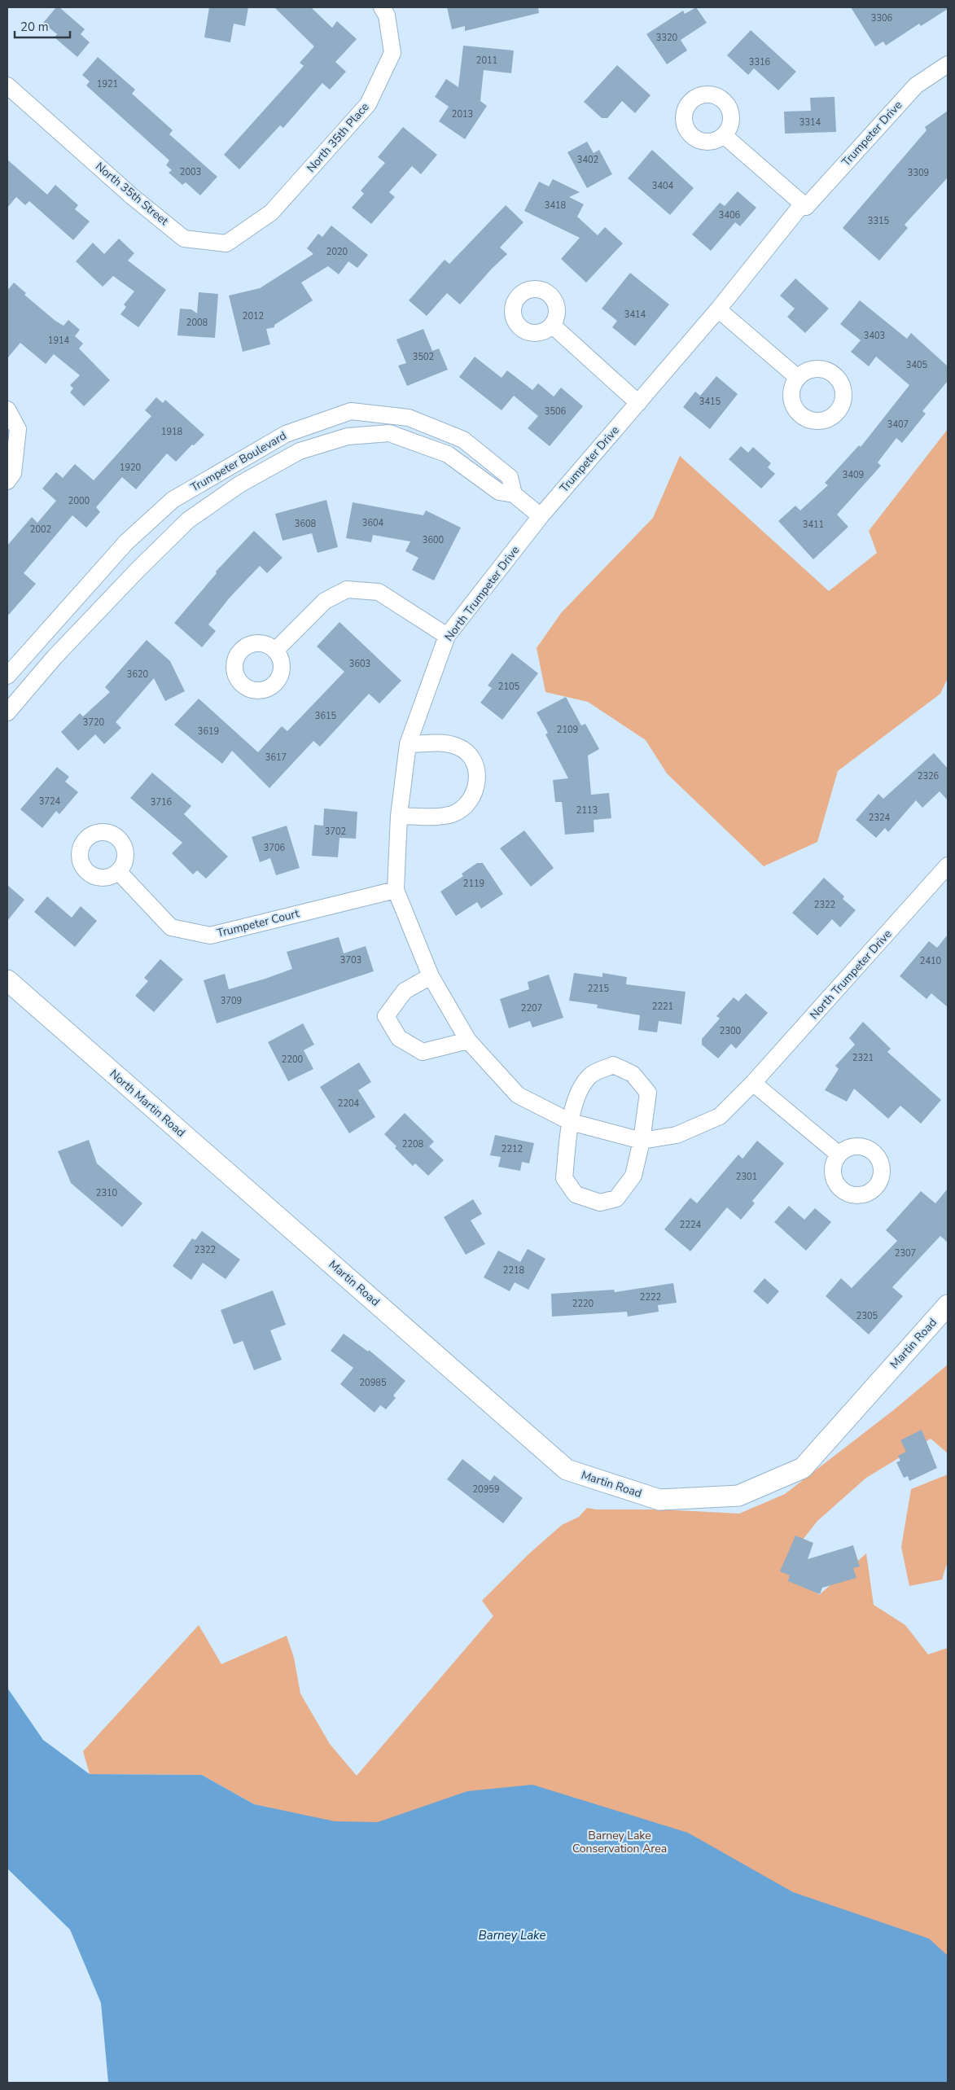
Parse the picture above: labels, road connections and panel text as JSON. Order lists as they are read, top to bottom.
{
  "streets": {
    "street": [
      "Trumpeter Drive",
      "North 35th Place",
      "North 35th Street",
      "Trumpeter Boulevard",
      "North Trumpeter Drive",
      "Trumpeter Court",
      "North Martin Road",
      "Martin Road"
    ]
  },
  "crossings": [
    ["Trumpeter Drive", "Trumpeter Boulevard"],
    ["Trumpeter Drive", "North Trumpeter Drive"],
    ["North 35th Place", "North 35th Street"],
    ["Trumpeter Boulevard", "North Trumpeter Drive"],
    ["North Trumpeter Drive", "Trumpeter Court"],
    ["North Martin Road", "Martin Road"]
  ],
  "water": ["Barney Lake"],
  "parks": ["Barney Lake Conservation Area"],
  "house_numbers": [
    "3306",
    "3320",
    "2011",
    "3316",
    "1921",
    "2013",
    "3314",
    "3402",
    "2003",
    "3309",
    "3404",
    "3418",
    "3406",
    "3315",
    "2020",
    "3414",
    "2012",
    "2008",
    "3403",
    "1914",
    "3502",
    "3405",
    "3415",
    "3506",
    "3407",
    "1918",
    "1920",
    "3409",
    "2000",
    "3604",
    "3608",
    "3411",
    "2002",
    "3600",
    "3603",
    "3620",
    "2105",
    "3615",
    "3720",
    "2109",
    "3619",
    "3617",
    "2326",
    "3724",
    "3716",
    "2113",
    "2324",
    "3702",
    "3706",
    "2119",
    "2322",
    "3703",
    "2410",
    "2215",
    "3709",
    "2221",
    "2207",
    "2300",
    "2321",
    "2200",
    "2204",
    "2208",
    "2212",
    "2301",
    "2310",
    "2224",
    "2322",
    "2307",
    "2218",
    "2222",
    "2220",
    "2305",
    "20985",
    "20959"
  ],
  "scale_bar": "20 m"
}
